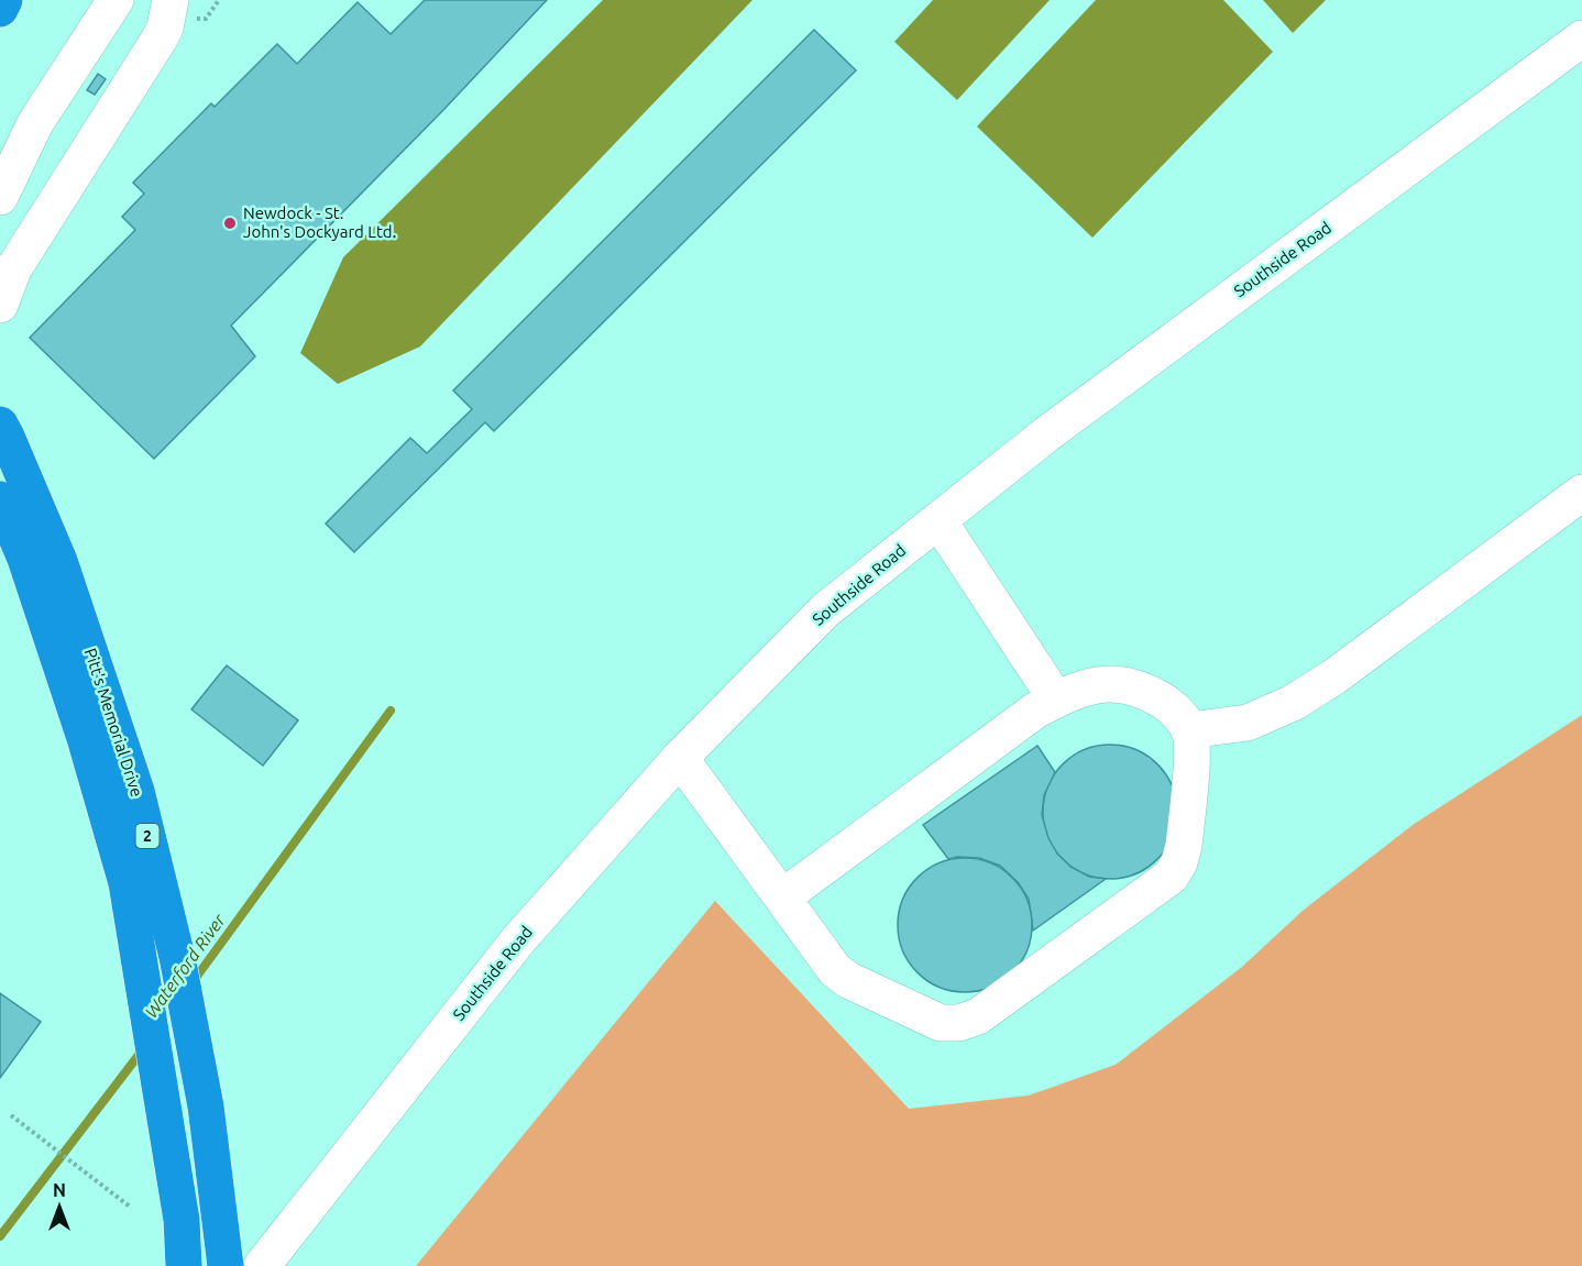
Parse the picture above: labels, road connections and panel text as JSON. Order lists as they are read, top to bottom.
{
  "streets": {
    "highway": ["Pitt's Memorial Drive", "2"],
    "street": ["Southside Road"]
  },
  "water": ["Waterford River"],
  "places": ["Newdock - St. John's Dockyard Ltd."],
  "north": "top"
}
